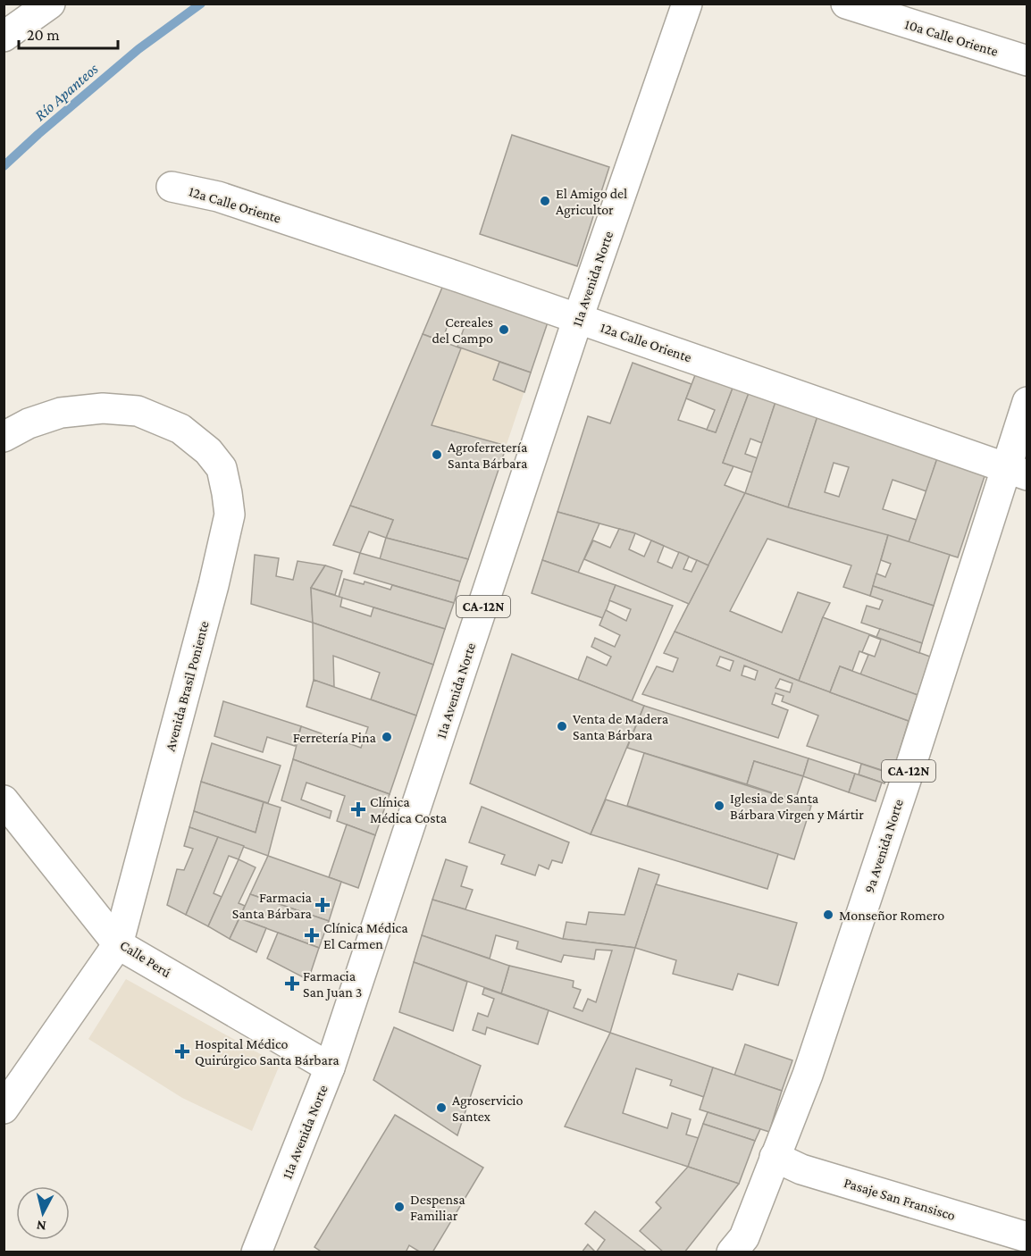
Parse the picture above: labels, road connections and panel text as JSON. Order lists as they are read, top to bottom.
{
  "streets": {
    "street": [
      "10a Calle Oriente",
      "12a Calle Oriente",
      "11a Avenida Norte",
      "CA-12N",
      "Avenida Brasil Poniente",
      "9a Avenida Norte",
      "Calle Perú",
      "Pasaje San Fransisco"
    ]
  },
  "crossings": [
    ["12a Calle Oriente", "11a Avenida Norte"],
    ["12a Calle Oriente", "9a Avenida Norte"],
    ["11a Avenida Norte", "Calle Perú"],
    ["Avenida Brasil Poniente", "Calle Perú"],
    ["9a Avenida Norte", "Pasaje San Fransisco"]
  ],
  "water": ["Río Apanteos"],
  "places": {
    "other": [
      "El Amigo del Agricultor",
      "Cereales del Campo",
      "Agroferretería Santa Bárbara",
      "Venta de Madera Santa Bárbara",
      "Ferretería Pina",
      "Iglesia de Santa Bárbara Virgen y Mártir",
      "Monseñor Romero",
      "Agroservicio Santex",
      "Despensa Familiar"
    ],
    "health": [
      "Clínica Médica Costa",
      "Farmacia Santa Bárbara",
      "Clínica Médica El Carmen",
      "Farmacia San Juan 3",
      "Hospital Médico Quirúrgico Santa Bárbara"
    ]
  },
  "scale_bar": "20 m",
  "north": "bottom"
}
